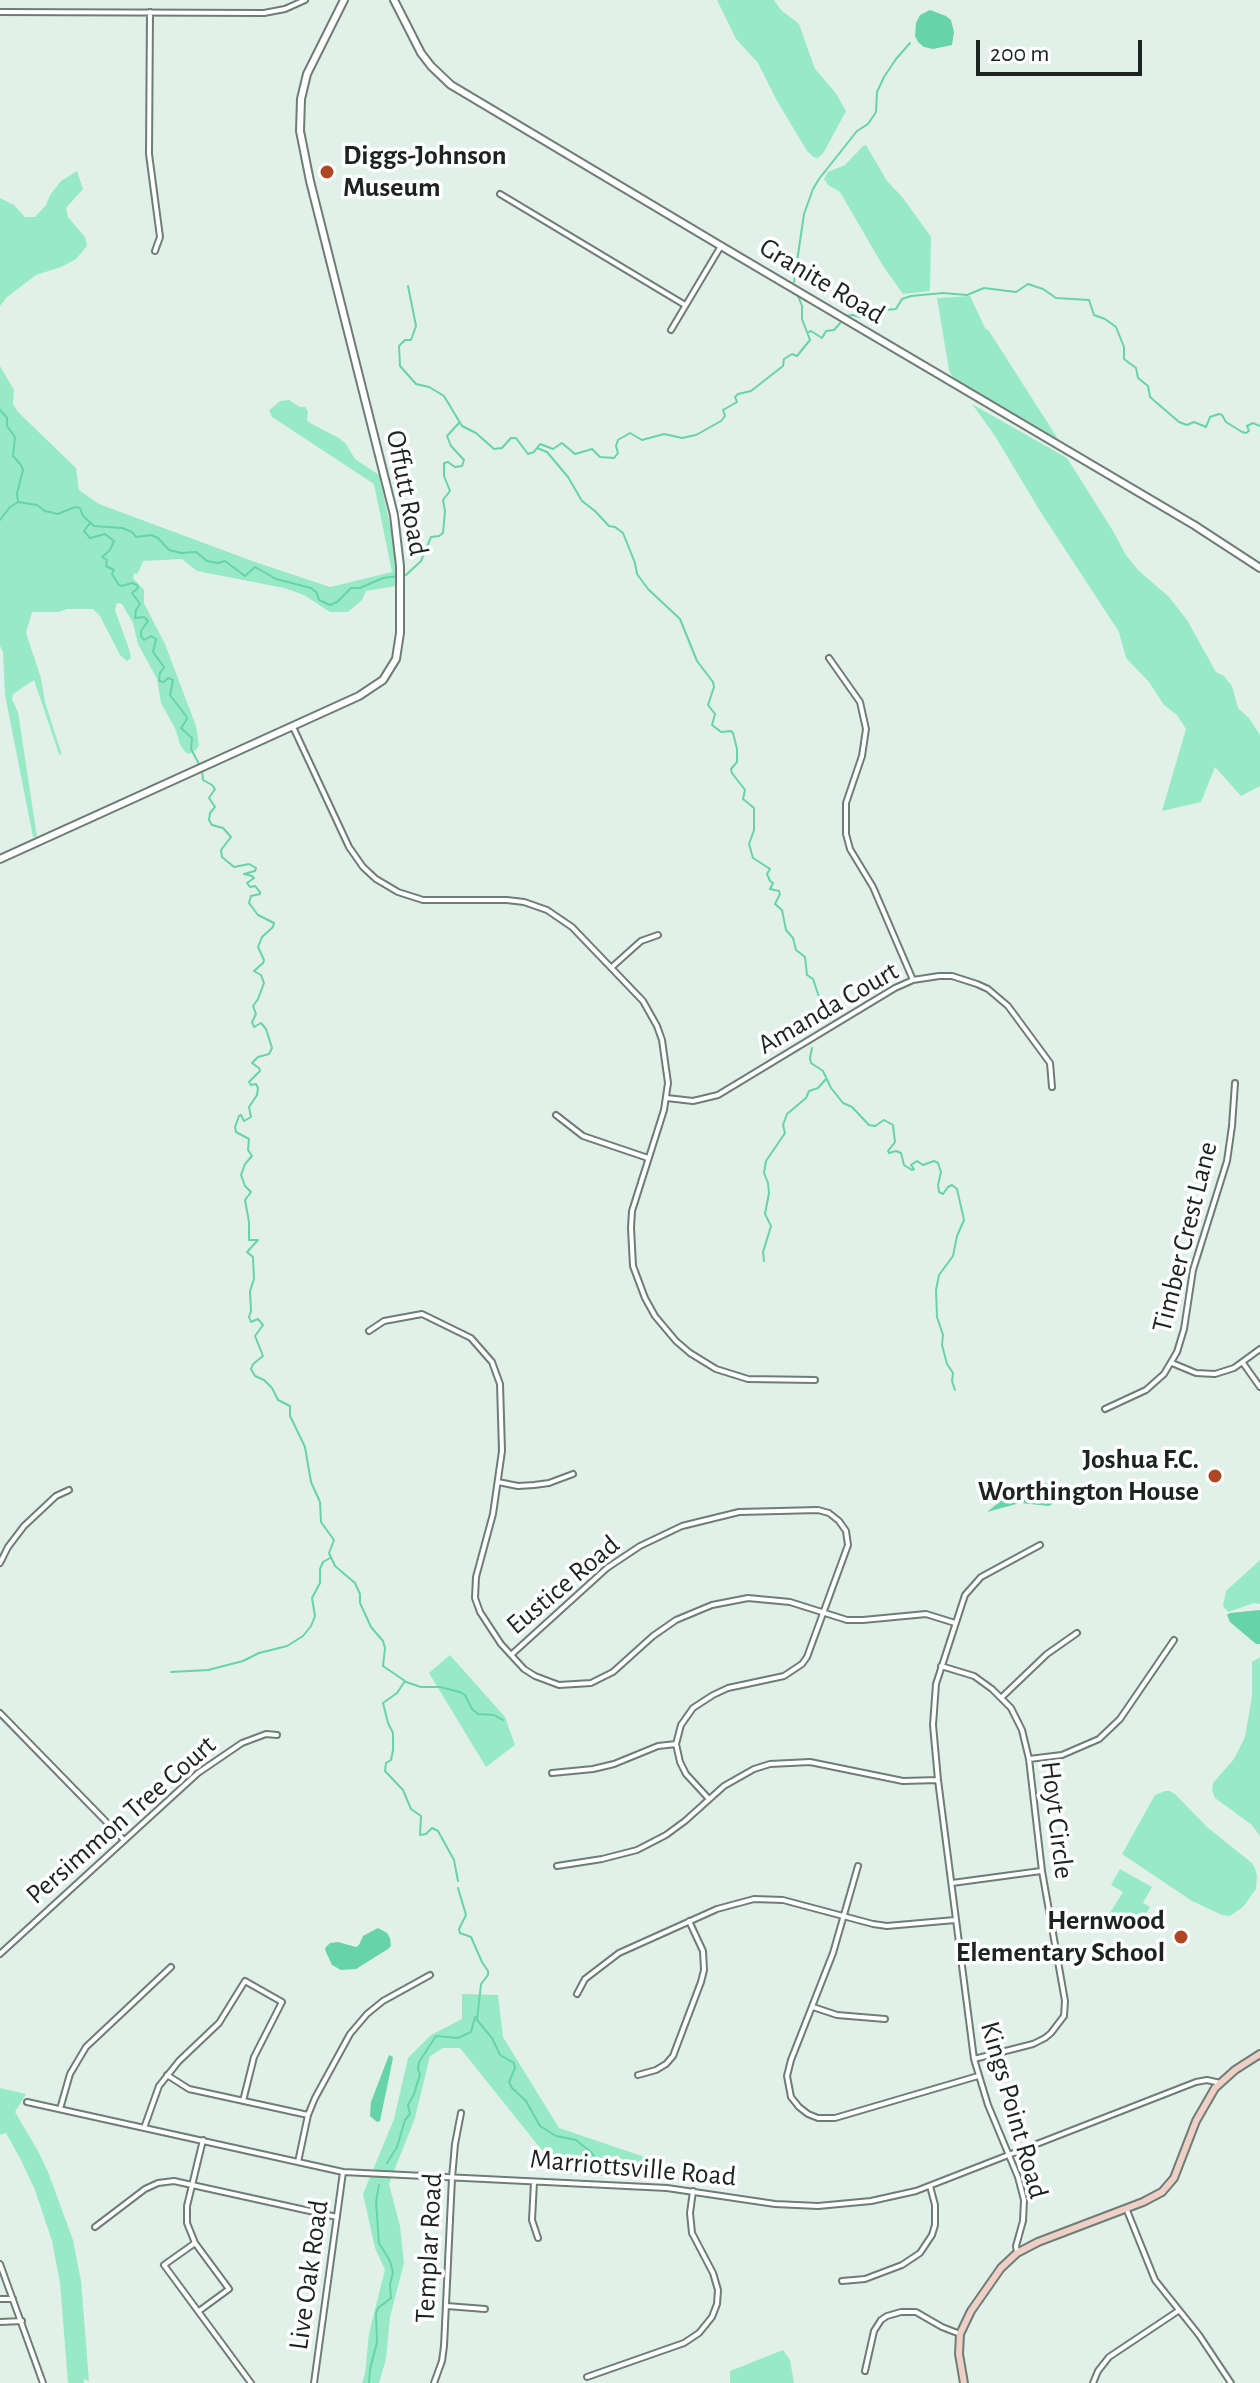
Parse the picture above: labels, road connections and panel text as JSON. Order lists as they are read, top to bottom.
{
  "streets": {
    "street": [
      "Granite Road",
      "Offutt Road",
      "Amanda Court",
      "Timber Crest Lane",
      "Eustice Road",
      "Persimmon Tree Court",
      "Hoyt Circle",
      "Kings Point Road",
      "Marriottsville Road",
      "Templar Road",
      "Live Oak Road"
    ]
  },
  "crossings": [
    ["Hoyt Circle", "Kings Point Road"],
    ["Kings Point Road", "Marriottsville Road"],
    ["Marriottsville Road", "Templar Road"],
    ["Marriottsville Road", "Live Oak Road"]
  ],
  "places": ["Diggs-Johnson Museum", "Joshua F.C. Worthington House", "Hernwood Elementary School"],
  "scale_bar": "200 m"
}
